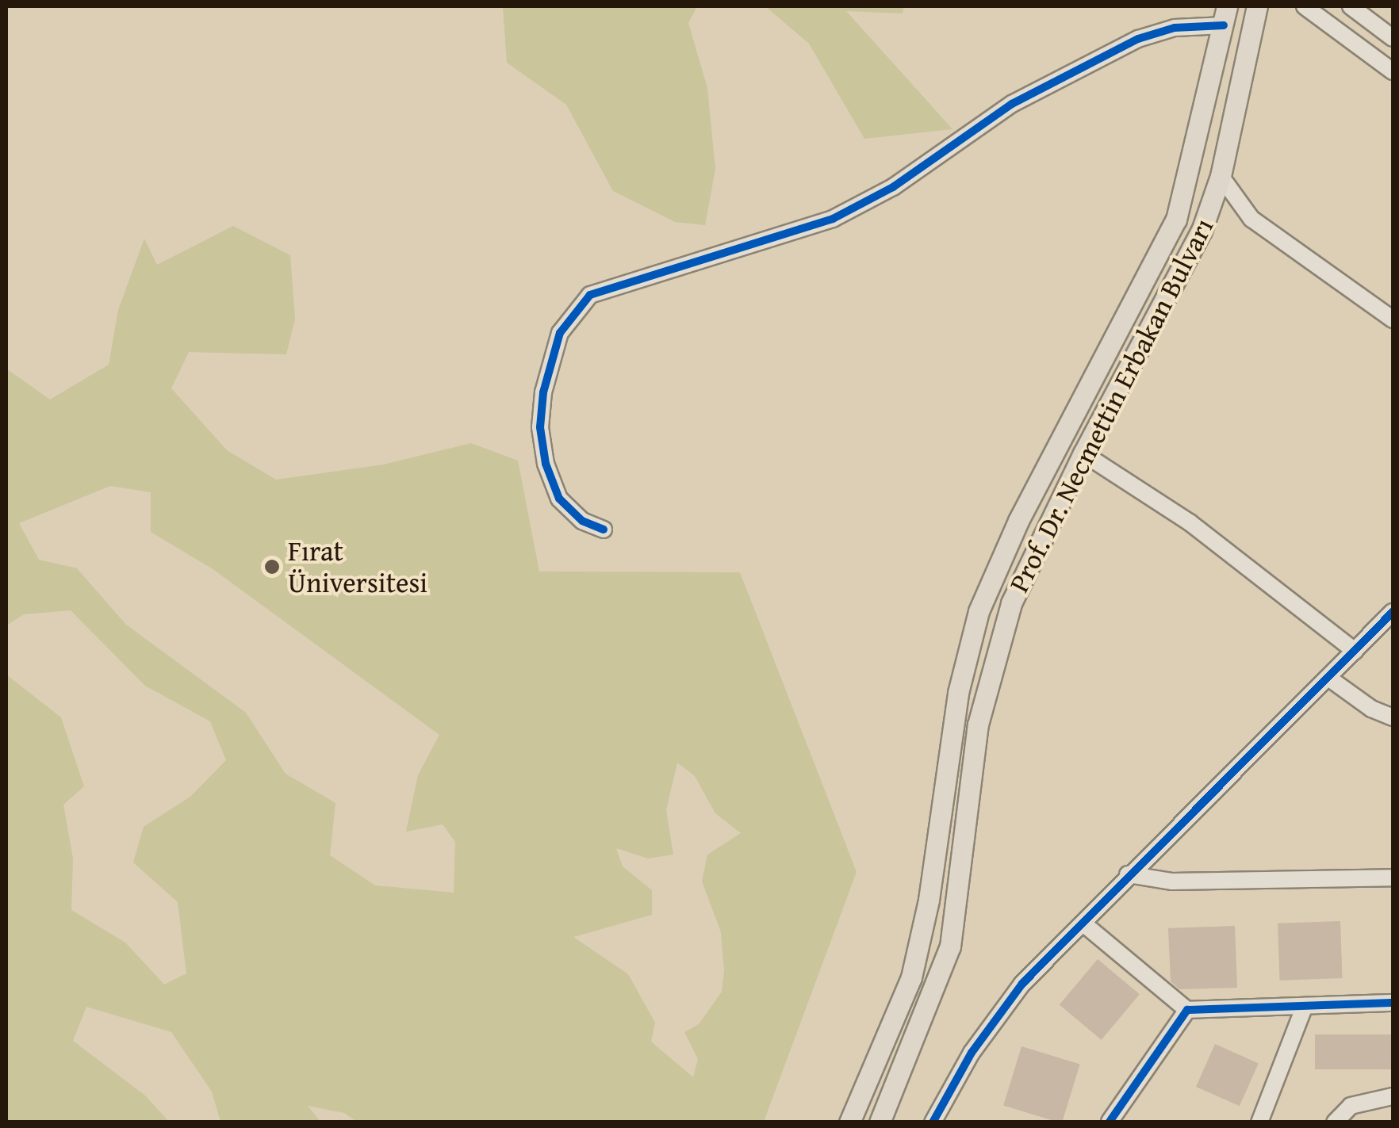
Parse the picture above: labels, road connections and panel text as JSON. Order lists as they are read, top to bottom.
{
  "streets": {
    "main road": ["Prof. Dr. Necmettin Erbakan Bulvarı"]
  },
  "places": ["Fırat Üniversitesi"]
}
